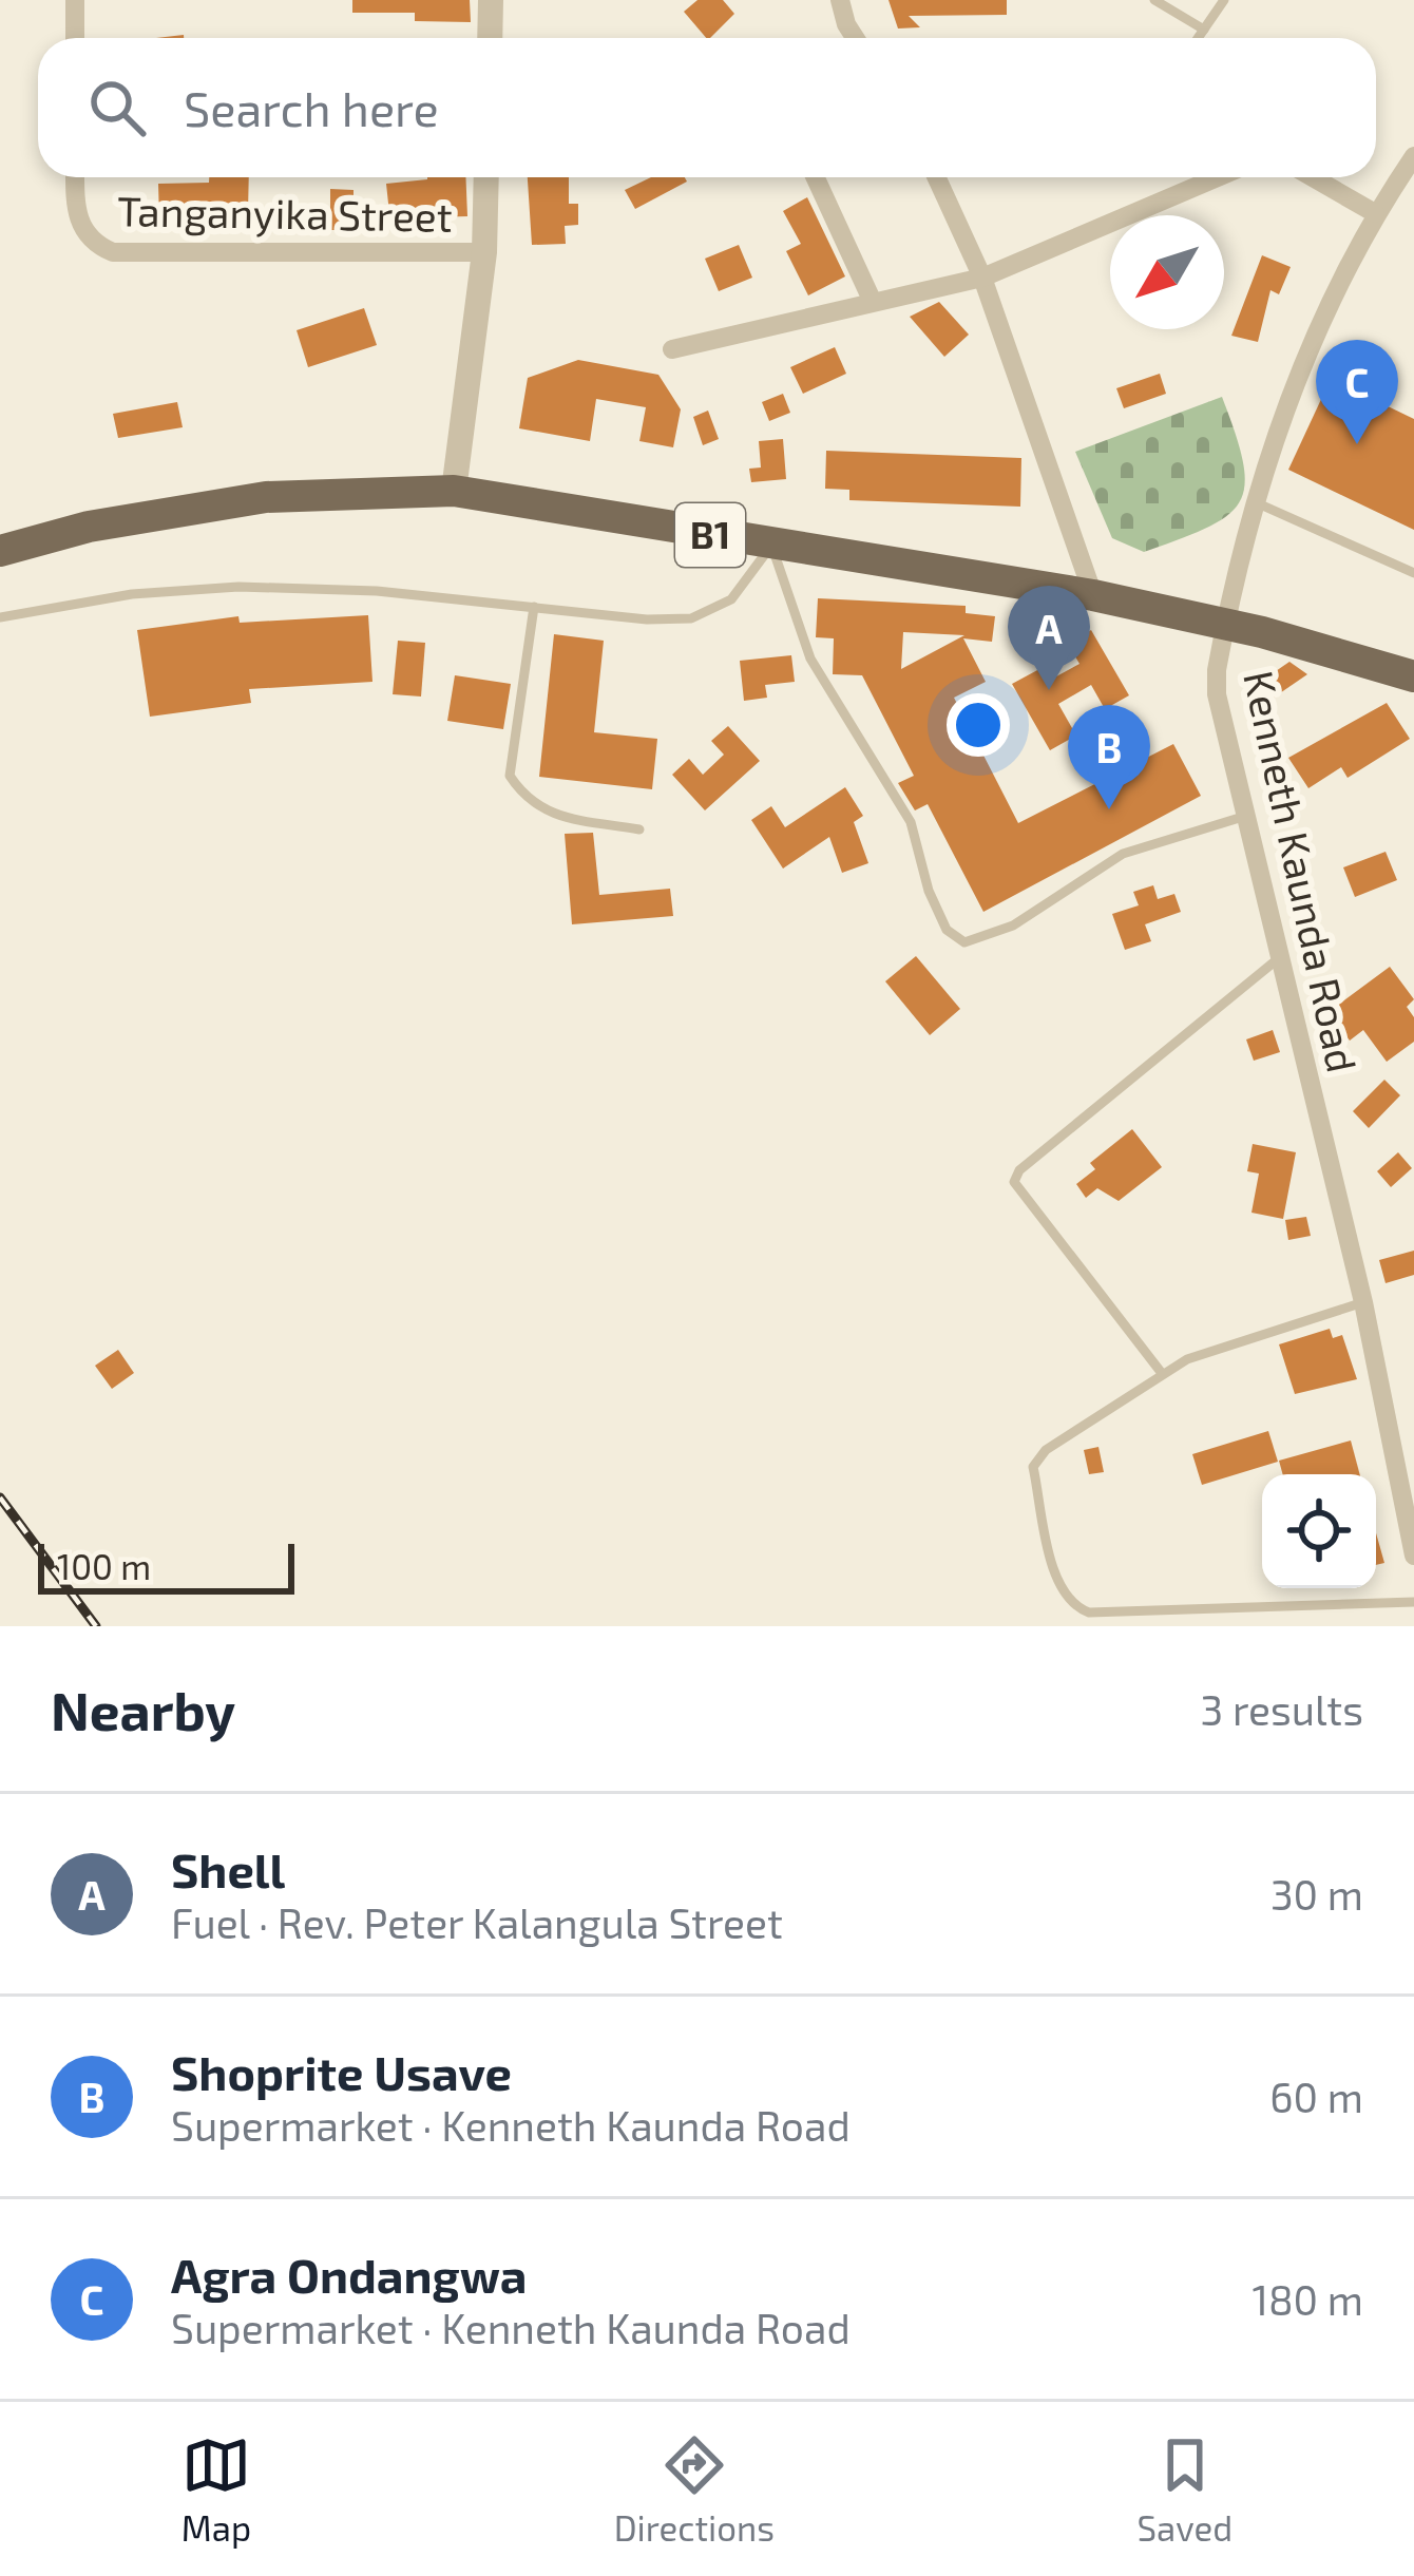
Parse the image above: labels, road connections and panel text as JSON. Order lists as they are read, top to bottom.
{
  "streets": {
    "main road": ["B1"],
    "street": ["Tanganyika Street", "Kenneth Kaunda Road"]
  },
  "crossings": [
    ["B1", "Kenneth Kaunda Road"]
  ],
  "scale_bar": "100 m",
  "north": "bottom left",
  "page": {
    "search": "Search here",
    "pins": ["C", "A", "B"],
    "scale": "100 m",
    "heading": ["Nearby", "3 results"],
    "list": [
      {
        "mark": "A",
        "name": "Shell",
        "note": "Fuel · Rev. Peter Kalangula Street",
        "value": "30 m"
      },
      {
        "mark": "B",
        "name": "Shoprite Usave",
        "note": "Supermarket · Kenneth Kaunda Road",
        "value": "60 m"
      },
      {
        "mark": "C",
        "name": "Agra Ondangwa",
        "note": "Supermarket · Kenneth Kaunda Road",
        "value": "180 m"
      }
    ],
    "nav": ["Map", "Directions", "Saved"]
  }
}
